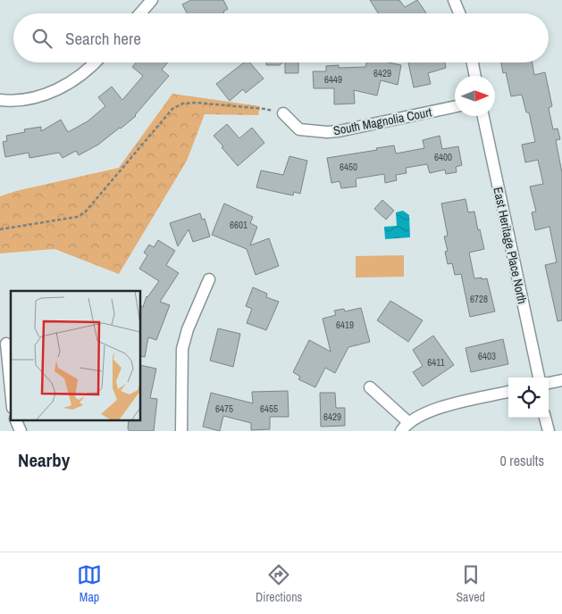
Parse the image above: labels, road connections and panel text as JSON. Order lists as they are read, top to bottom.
{
  "streets": {
    "street": ["South Magnolia Court", "East Heritage Place North"]
  },
  "house_numbers": [
    "6429",
    "6449",
    "6400",
    "6450",
    "6601",
    "6728",
    "6419",
    "6403",
    "6411",
    "6475",
    "6455",
    "6429"
  ],
  "north": "right",
  "page": {
    "search": "Search here",
    "heading": ["Nearby", "0 results"],
    "nav": ["Map", "Directions", "Saved"]
  }
}
